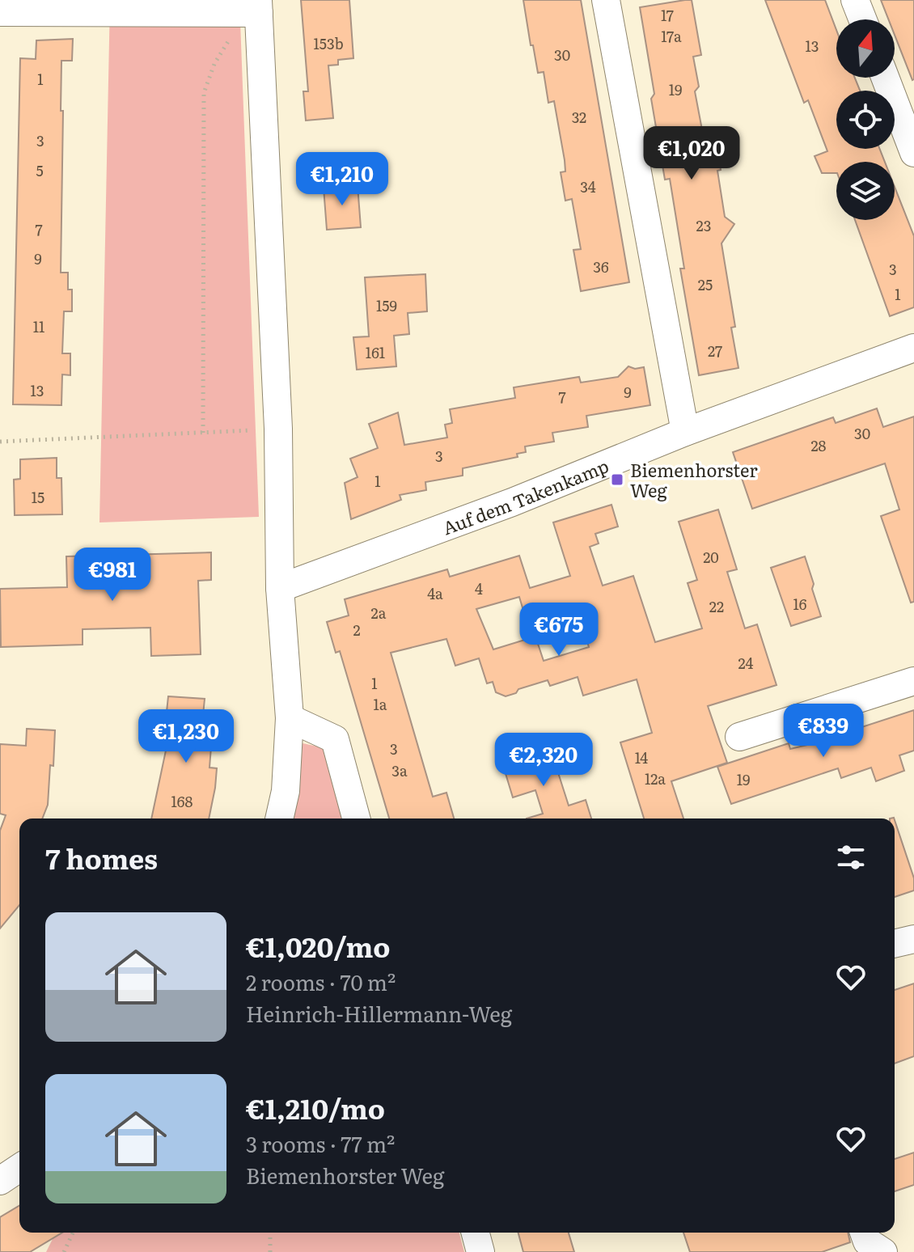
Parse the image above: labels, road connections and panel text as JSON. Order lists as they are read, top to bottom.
{
  "streets": {
    "street": ["Auf dem Takenkamp"]
  },
  "places": {
    "transit": ["Biemenhorster Weg"]
  },
  "house_numbers": [
    "17",
    "17a",
    "153b",
    "13",
    "30",
    "1",
    "19",
    "32",
    "3",
    "5",
    "34",
    "23",
    "7",
    "9",
    "36",
    "3",
    "25",
    "1",
    "159",
    "11",
    "27",
    "161",
    "13",
    "9",
    "7",
    "30",
    "28",
    "3",
    "1",
    "15",
    "20",
    "4",
    "4a",
    "16",
    "22",
    "2a",
    "2",
    "24",
    "1",
    "1a",
    "3",
    "14",
    "3a",
    "12a",
    "19",
    "168"
  ],
  "north": "top",
  "page": {
    "price": [
      "€1,020",
      "€1,210",
      "€981",
      "€675",
      "€839",
      "€1,230",
      "€2,320"
    ],
    "heading": "7 homes",
    "list": [
      {
        "name": "€1,020/mo",
        "note": "2 rooms · 70 m² · Heinrich-Hillermann-Weg"
      },
      {
        "name": "€1,210/mo",
        "note": "3 rooms · 77 m² · Biemenhorster Weg"
      }
    ]
  }
}
